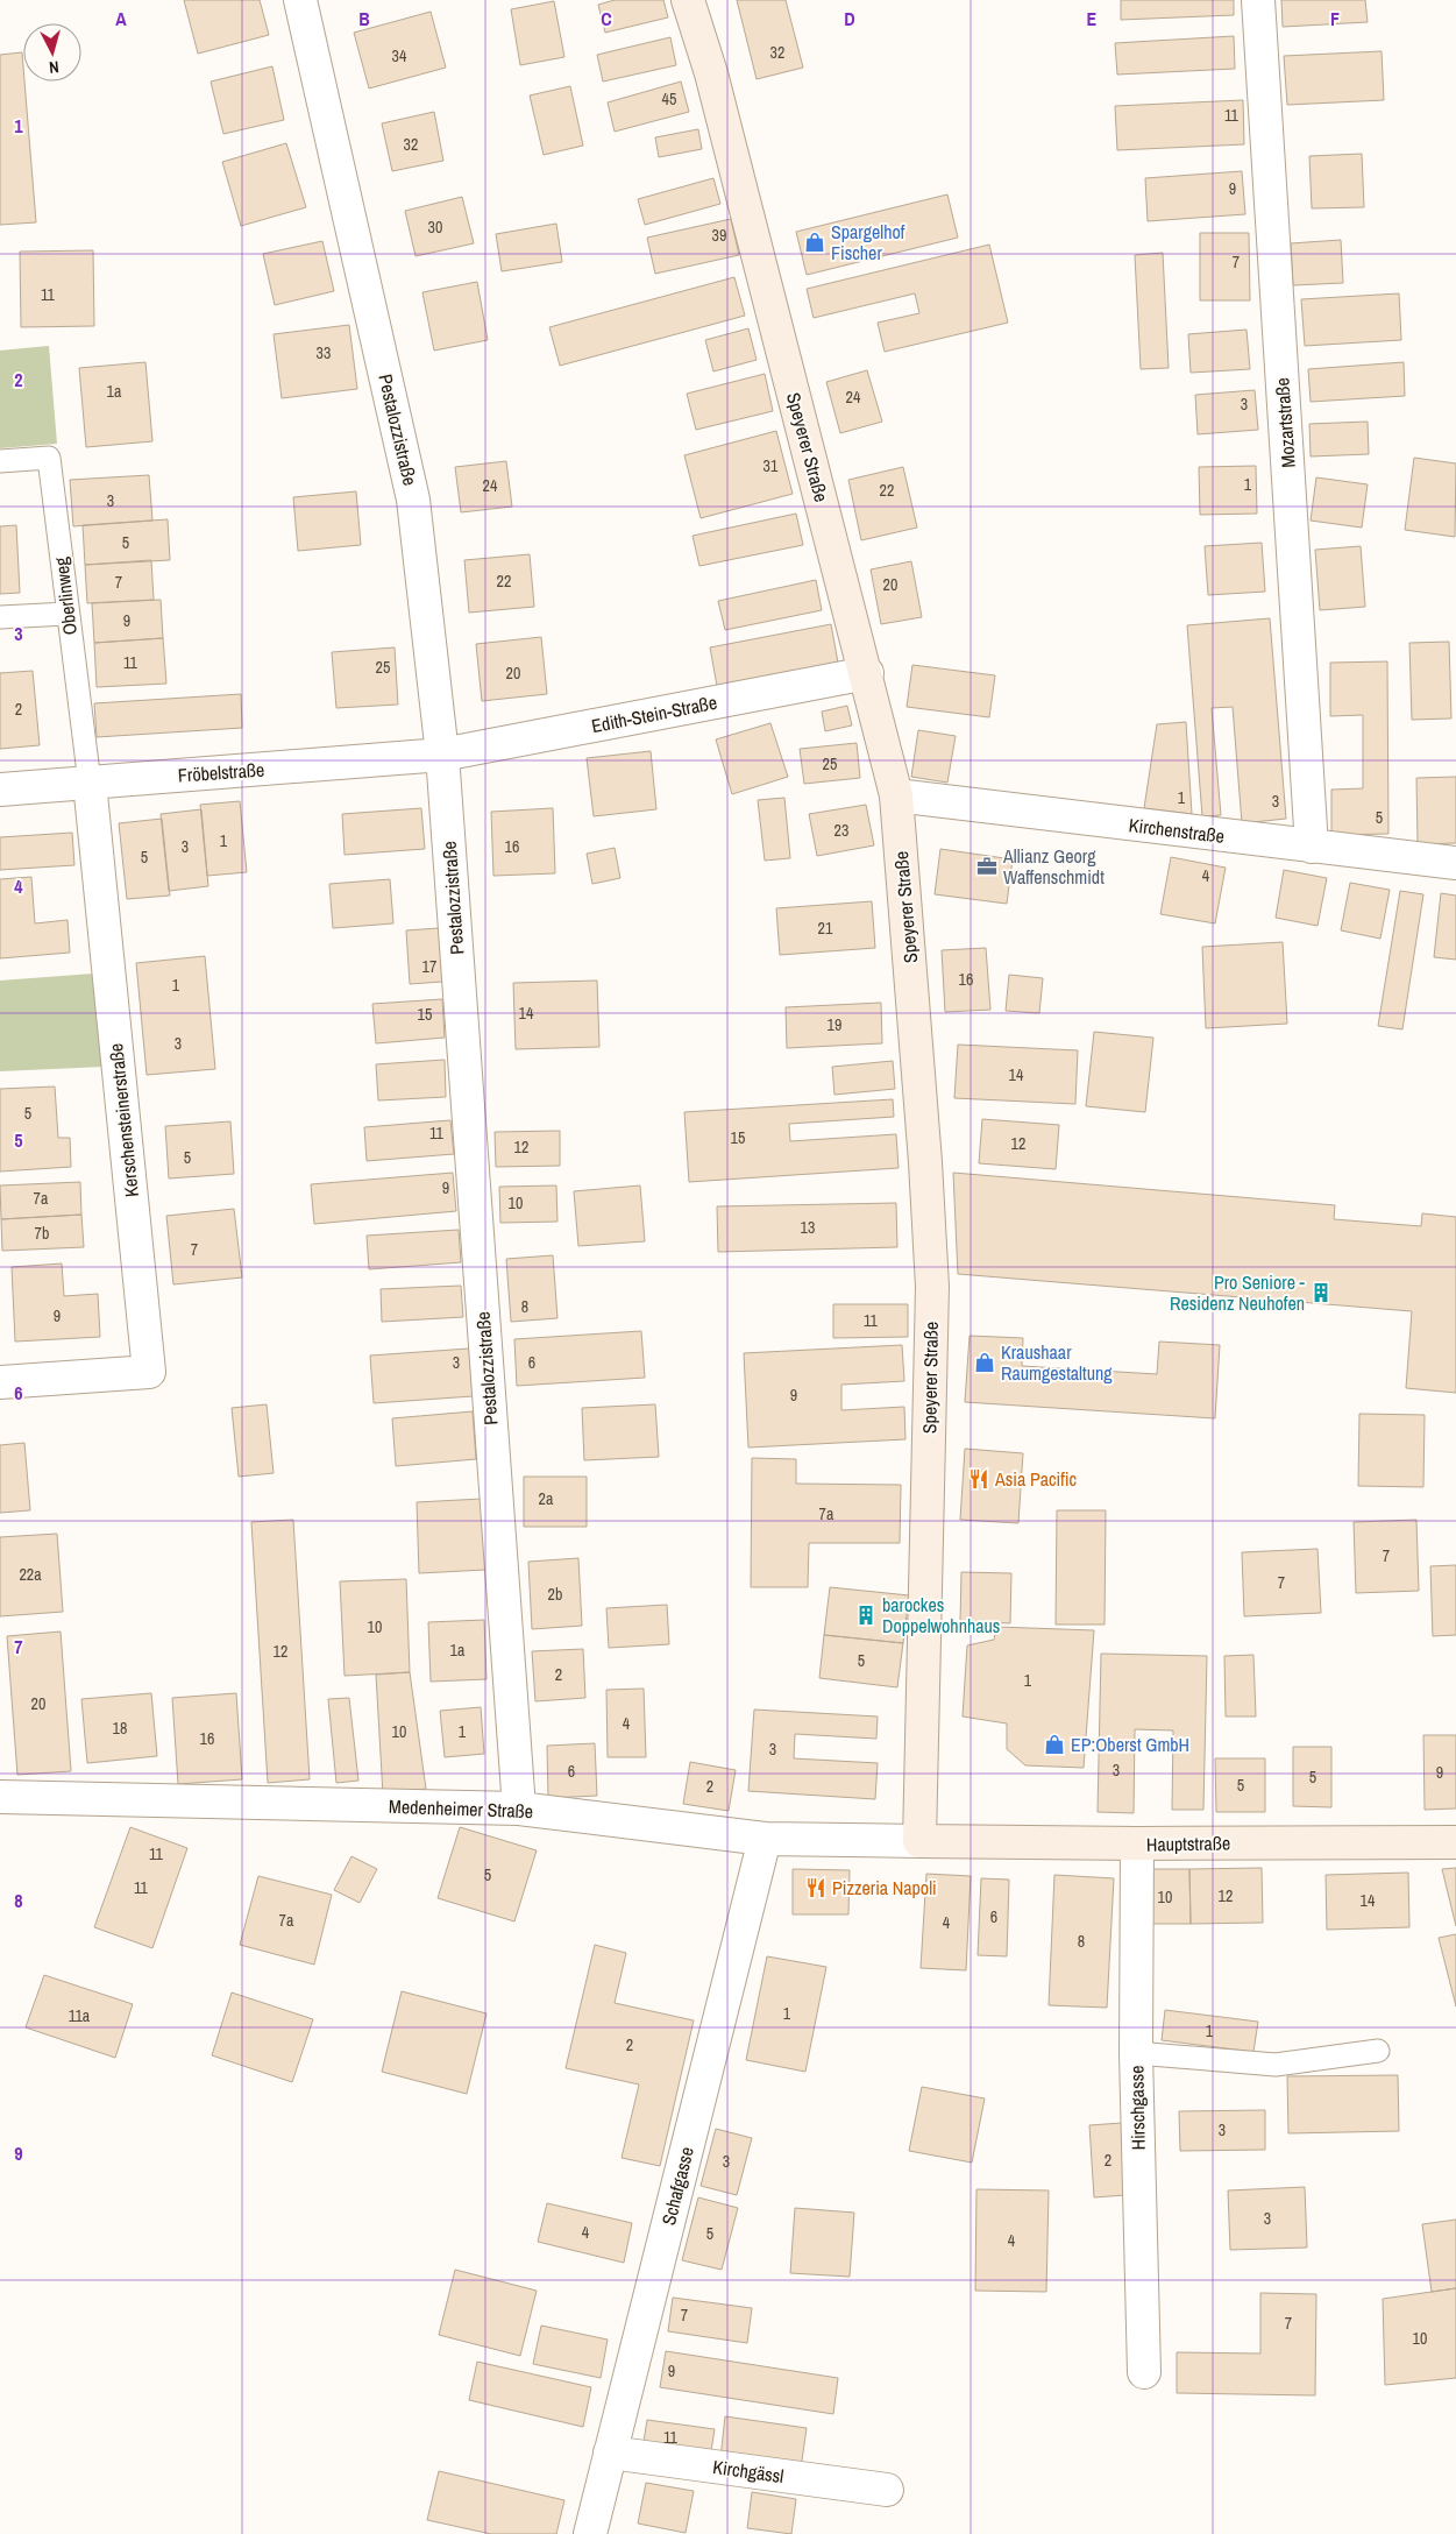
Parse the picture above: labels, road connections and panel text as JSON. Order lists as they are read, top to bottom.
{
  "streets": {
    "main road": ["Speyerer Straße", "Hauptstraße"],
    "street": [
      "Mozartstraße",
      "Pestalozzistraße",
      "Edith-Stein-Straße",
      "Fröbelstraße",
      "Kirchenstraße",
      "Kerschensteinerstraße",
      "Medenheimer Straße",
      "Hirschgasse",
      "Schafgasse",
      "Kirchgässl"
    ],
    "lane": ["Oberlinweg"]
  },
  "crossings": [
    ["Mozartstraße", "Kirchenstraße"],
    ["Pestalozzistraße", "Edith-Stein-Straße"],
    ["Pestalozzistraße", "Fröbelstraße"],
    ["Pestalozzistraße", "Medenheimer Straße"],
    ["Speyerer Straße", "Edith-Stein-Straße"],
    ["Speyerer Straße", "Kirchenstraße"],
    ["Speyerer Straße", "Medenheimer Straße"],
    ["Speyerer Straße", "Hauptstraße"],
    ["Oberlinweg", "Fröbelstraße"],
    ["Oberlinweg", "Kerschensteinerstraße"],
    ["Edith-Stein-Straße", "Fröbelstraße"],
    ["Fröbelstraße", "Kerschensteinerstraße"],
    ["Medenheimer Straße", "Hauptstraße"],
    ["Medenheimer Straße", "Schafgasse"],
    ["Hauptstraße", "Hirschgasse"],
    ["Schafgasse", "Kirchgässl"]
  ],
  "places": {
    "shop": ["Spargelhof Fischer", "Kraushaar Raumgestaltung", "EP:Oberst GmbH"],
    "office": ["Allianz Georg Waffenschmidt"],
    "building": ["Pro Seniore - Residenz Neuhofen", "barockes Doppelwohnhaus"],
    "restaurant": ["Asia Pacific", "Pizzeria Napoli"]
  },
  "house_numbers": [
    "32",
    "34",
    "45",
    "11",
    "32",
    "9",
    "30",
    "39",
    "7",
    "11",
    "33",
    "1a",
    "24",
    "3",
    "31",
    "1",
    "24",
    "22",
    "3",
    "5",
    "22",
    "7",
    "20",
    "9",
    "11",
    "25",
    "20",
    "2",
    "25",
    "1",
    "3",
    "5",
    "23",
    "1",
    "3",
    "16",
    "5",
    "4",
    "21",
    "17",
    "16",
    "1",
    "14",
    "15",
    "19",
    "3",
    "14",
    "5",
    "11",
    "15",
    "12",
    "12",
    "5",
    "9",
    "7a",
    "10",
    "13",
    "7b",
    "7",
    "8",
    "9",
    "11",
    "3",
    "6",
    "9",
    "2a",
    "7a",
    "7",
    "22a",
    "7",
    "2b",
    "10",
    "1a",
    "12",
    "5",
    "2",
    "1",
    "20",
    "4",
    "18",
    "10",
    "1",
    "16",
    "3",
    "3",
    "6",
    "9",
    "5",
    "5",
    "2",
    "11",
    "5",
    "11",
    "12",
    "10",
    "14",
    "6",
    "7a",
    "4",
    "8",
    "1",
    "11a",
    "1",
    "2",
    "3",
    "2",
    "3",
    "3",
    "4",
    "5",
    "4",
    "7",
    "7",
    "10",
    "9",
    "11"
  ],
  "north": "bottom",
  "grid": {
    "columns": [
      "A",
      "B",
      "C",
      "D",
      "E",
      "F"
    ],
    "rows": [
      "1",
      "2",
      "3",
      "4",
      "5",
      "6",
      "7",
      "8",
      "9"
    ]
  }
}
